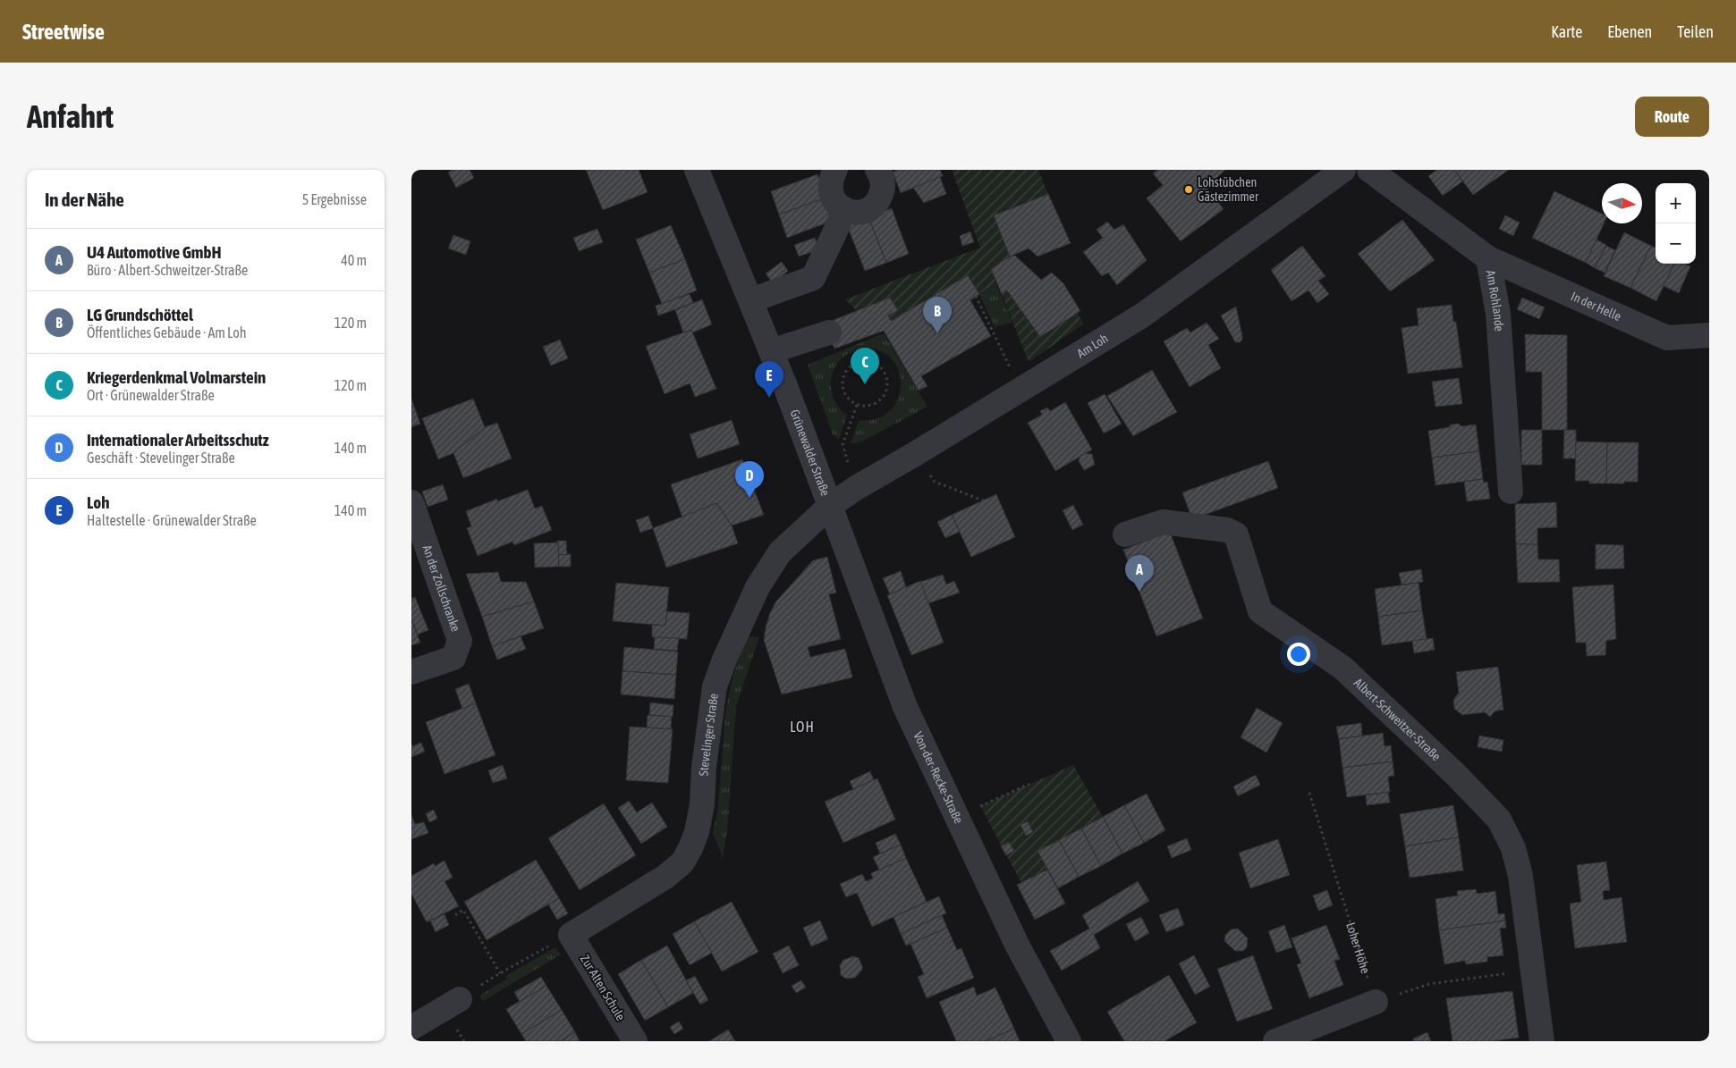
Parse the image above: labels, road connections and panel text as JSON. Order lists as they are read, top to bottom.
{
  "streets": {
    "street": [
      "Am Rohlande",
      "In der Helle",
      "Am Loh",
      "Grünewalder Straße",
      "An der Zollschranke",
      "Albert-Schweitzer-Straße",
      "Stevelinger Straße",
      "Von-der-Recke-Straße",
      "Zur Alten Schule"
    ],
    "path": ["Loher Höhe"]
  },
  "crossings": [
    ["Am Rohlande", "In der Helle"],
    ["Am Loh", "Grünewalder Straße"],
    ["Am Loh", "Stevelinger Straße"],
    ["Am Loh", "Von-der-Recke-Straße"],
    ["Grünewalder Straße", "Stevelinger Straße"],
    ["Grünewalder Straße", "Von-der-Recke-Straße"],
    ["Stevelinger Straße", "Von-der-Recke-Straße"],
    ["Stevelinger Straße", "Zur Alten Schule"]
  ],
  "districts": ["LOH"],
  "places": ["Lohstübchen Gästezimmer"],
  "north": "right",
  "page": {
    "header": "Streetwise",
    "nav": ["Karte", "Ebenen", "Teilen"],
    "buttons": "Route",
    "title": "Anfahrt",
    "heading": ["In der Nähe", "5 Ergebnisse"],
    "map_buttons": ["+", "−"],
    "list": [
      {
        "mark": "A",
        "name": "U4 Automotive GmbH",
        "note": "Büro · Albert-Schweitzer-Straße",
        "value": "40 m"
      },
      {
        "mark": "B",
        "name": "LG Grundschöttel",
        "note": "Öffentliches Gebäude · Am Loh",
        "value": "120 m"
      },
      {
        "mark": "C",
        "name": "Kriegerdenkmal Volmarstein",
        "note": "Ort · Grünewalder Straße",
        "value": "120 m"
      },
      {
        "mark": "D",
        "name": "Internationaler Arbeitsschutz",
        "note": "Geschäft · Stevelinger Straße",
        "value": "140 m"
      },
      {
        "mark": "E",
        "name": "Loh",
        "note": "Haltestelle · Grünewalder Straße",
        "value": "140 m"
      }
    ],
    "pins": [
      "B",
      "C",
      "E",
      "D",
      "A"
    ]
  }
}
